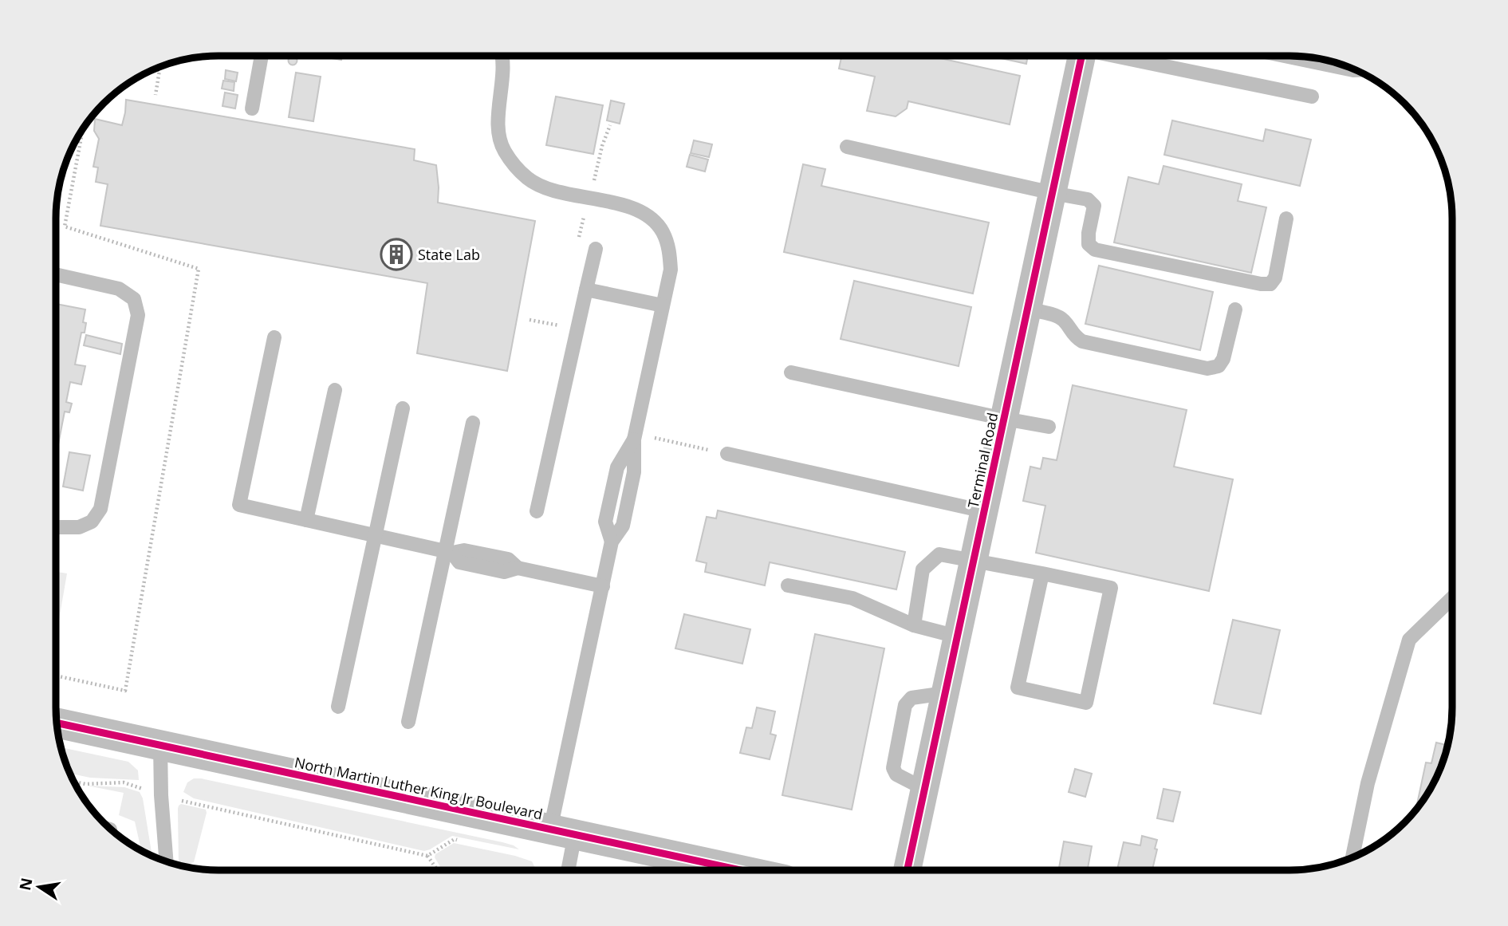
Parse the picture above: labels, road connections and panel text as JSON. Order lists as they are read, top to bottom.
{
  "streets": {
    "street": ["Terminal Road", "North Martin Luther King Jr Boulevard"]
  },
  "places": {
    "building": ["State Lab"]
  },
  "north": "left"
}
